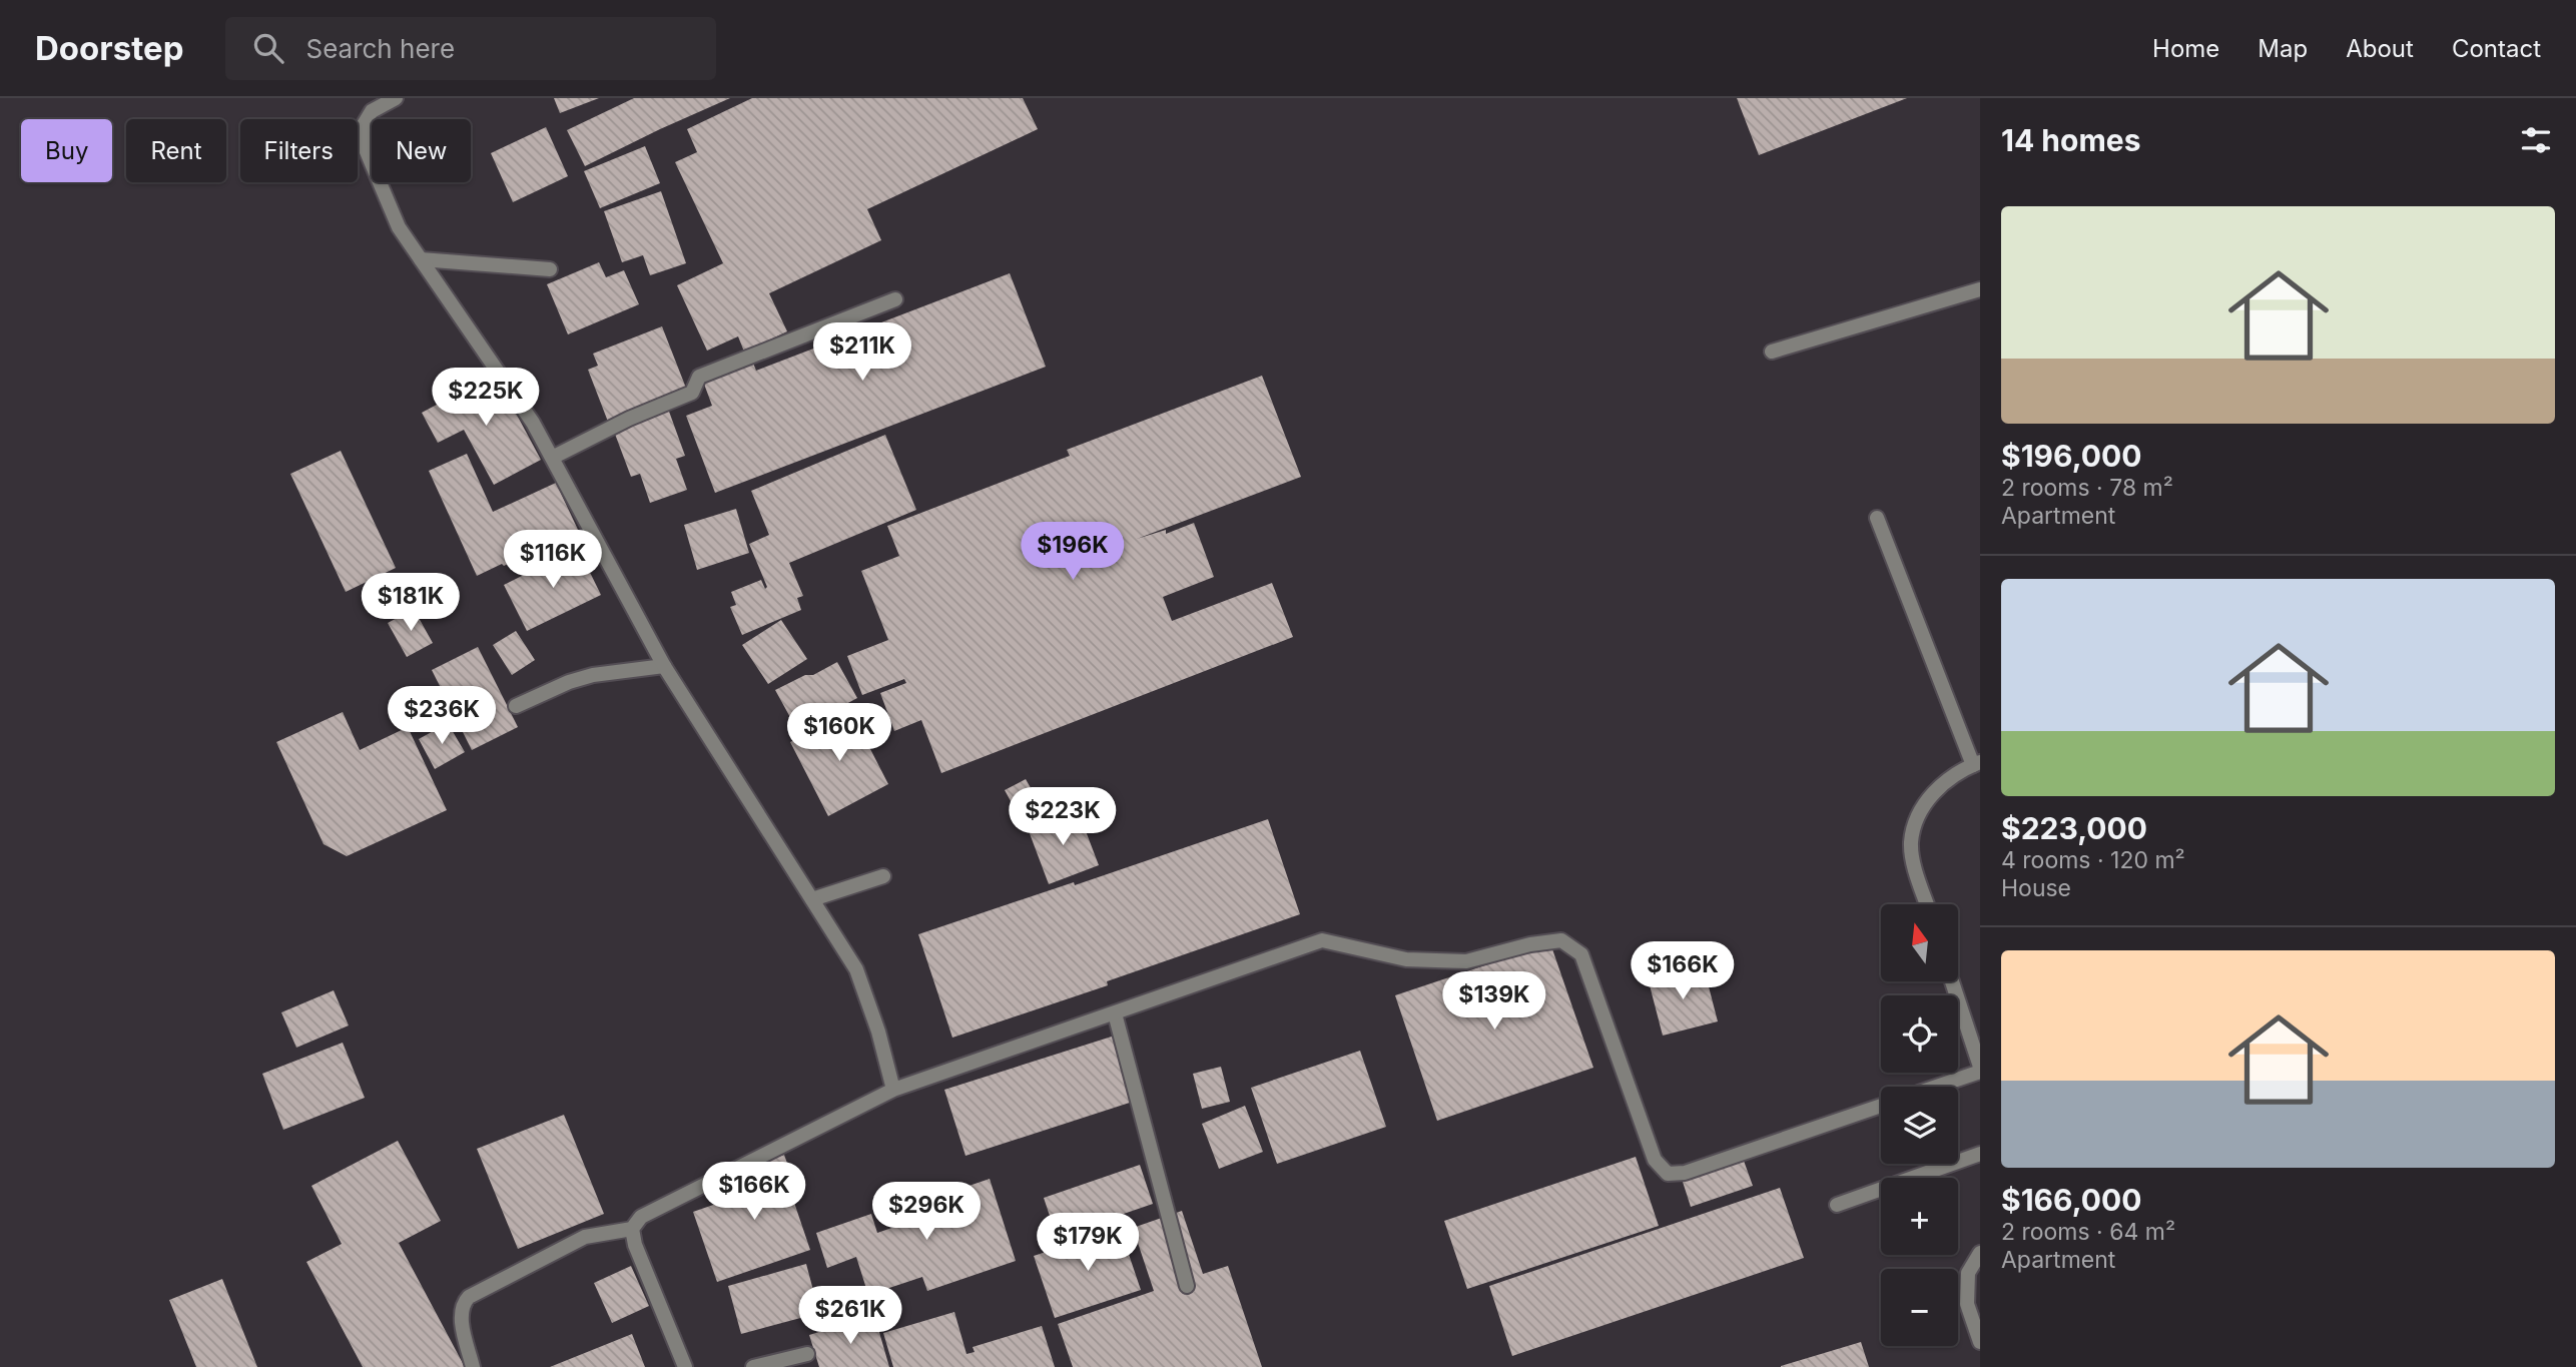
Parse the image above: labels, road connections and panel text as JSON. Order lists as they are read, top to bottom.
{
  "north": "top",
  "page": {
    "header": "Doorstep",
    "search": "Search here",
    "nav": [
      "Home",
      "Map",
      "About",
      "Contact"
    ],
    "heading": "14 homes",
    "chip": [
      "Buy",
      "Rent",
      "Filters",
      "New"
    ],
    "list": [
      {
        "name": "$196,000",
        "note": "2 rooms · 78 m² · Apartment"
      },
      {
        "name": "$223,000",
        "note": "4 rooms · 120 m² · House"
      },
      {
        "name": "$166,000",
        "note": "2 rooms · 64 m² · Apartment"
      }
    ],
    "price": [
      "$211K",
      "$225K",
      "$196K",
      "$116K",
      "$181K",
      "$236K",
      "$160K",
      "$223K",
      "$166K",
      "$139K",
      "$166K",
      "$296K",
      "$179K",
      "$261K"
    ],
    "map_buttons": ["+", "−"]
  }
}
